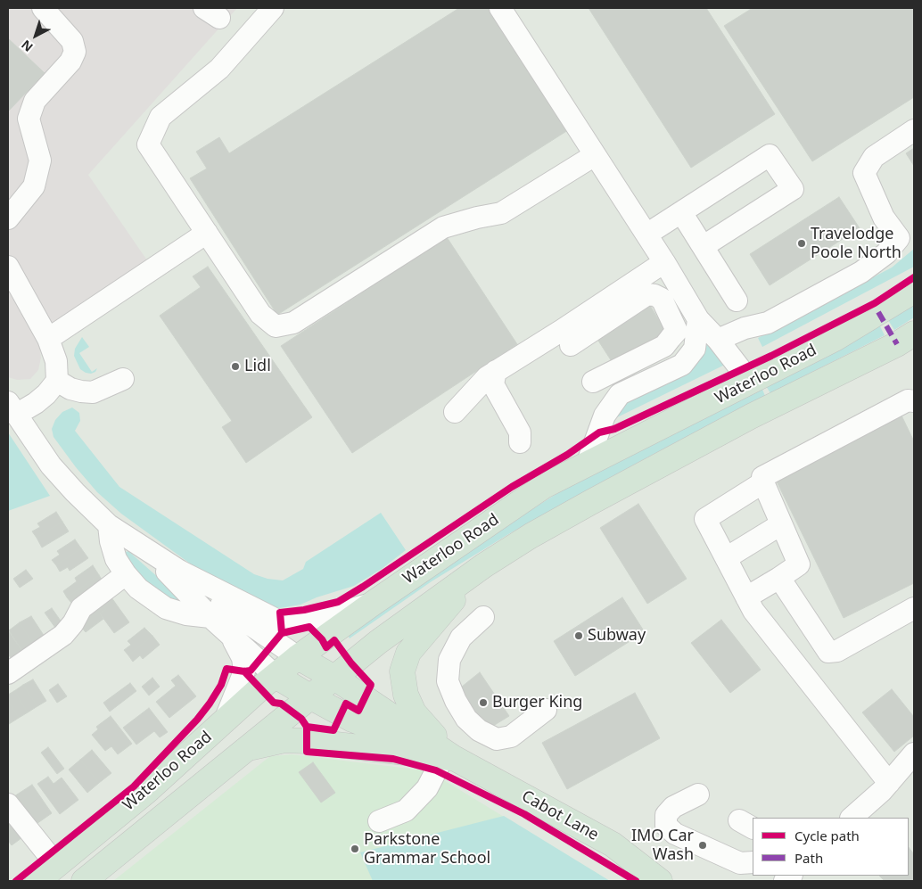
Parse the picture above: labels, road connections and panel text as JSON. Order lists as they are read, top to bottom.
{
  "streets": {
    "main road": ["Waterloo Road", "Cabot Lane"]
  },
  "crossings": [
    ["Waterloo Road", "Cabot Lane"]
  ],
  "places": [
    "Travelodge Poole North",
    "Lidl",
    "Subway",
    "Burger King",
    "IMO Car Wash",
    "Parkstone Grammar School"
  ],
  "legend": ["Cycle path", "Path"],
  "north": "bottom left"
}
